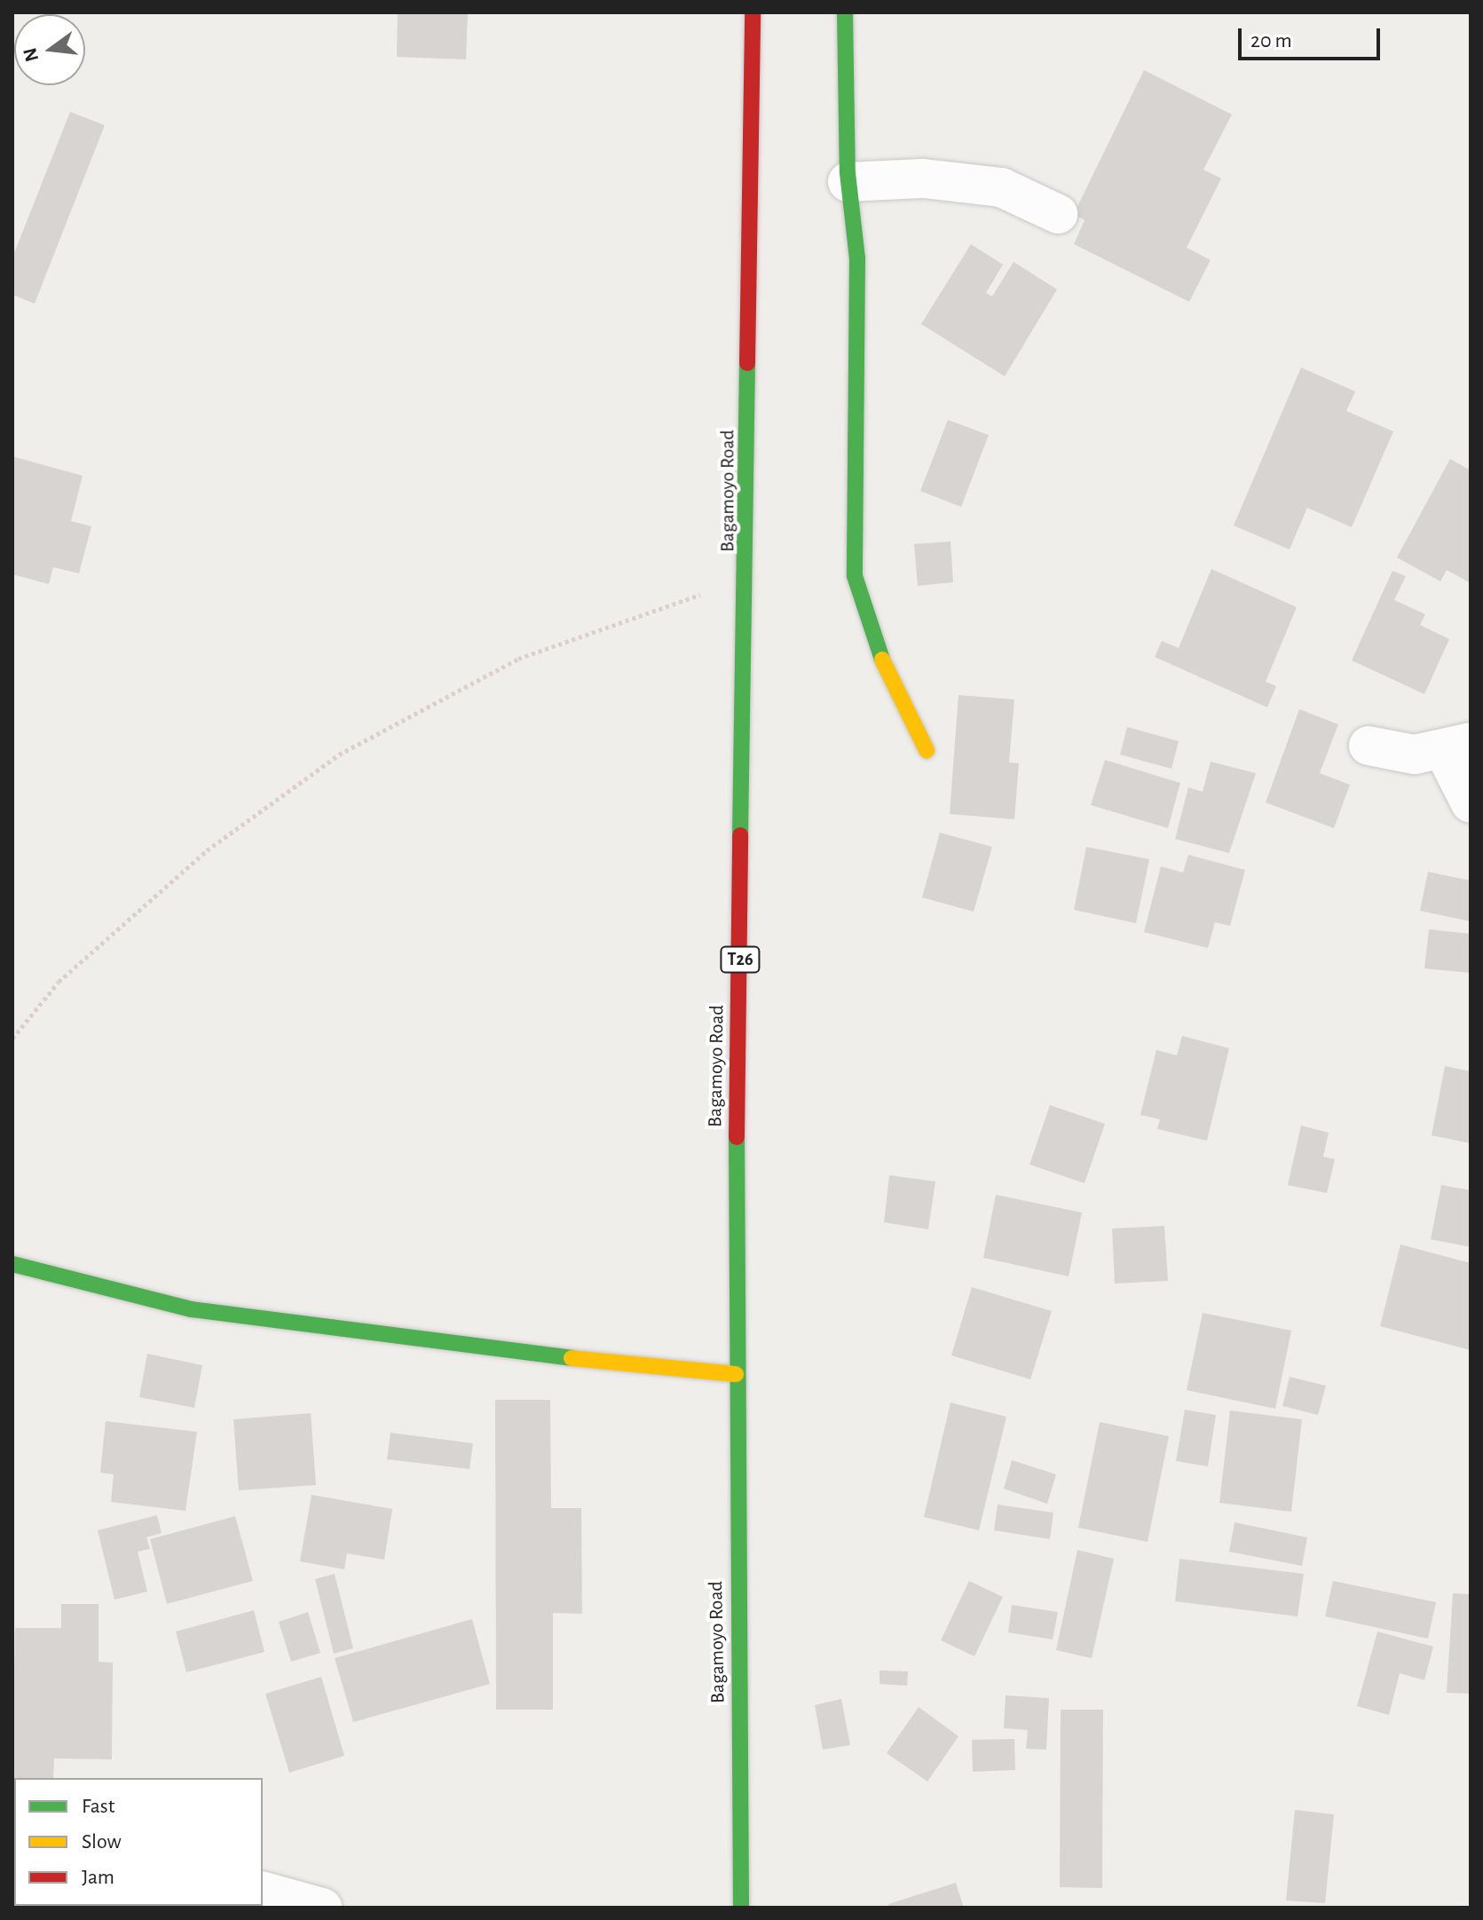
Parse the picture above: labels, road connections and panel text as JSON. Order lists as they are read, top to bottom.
{
  "streets": {
    "main road": ["Bagamoyo Road", "T26"]
  },
  "legend": ["Fast", "Slow", "Jam"],
  "scale_bar": "20 m",
  "north": "left"
}
